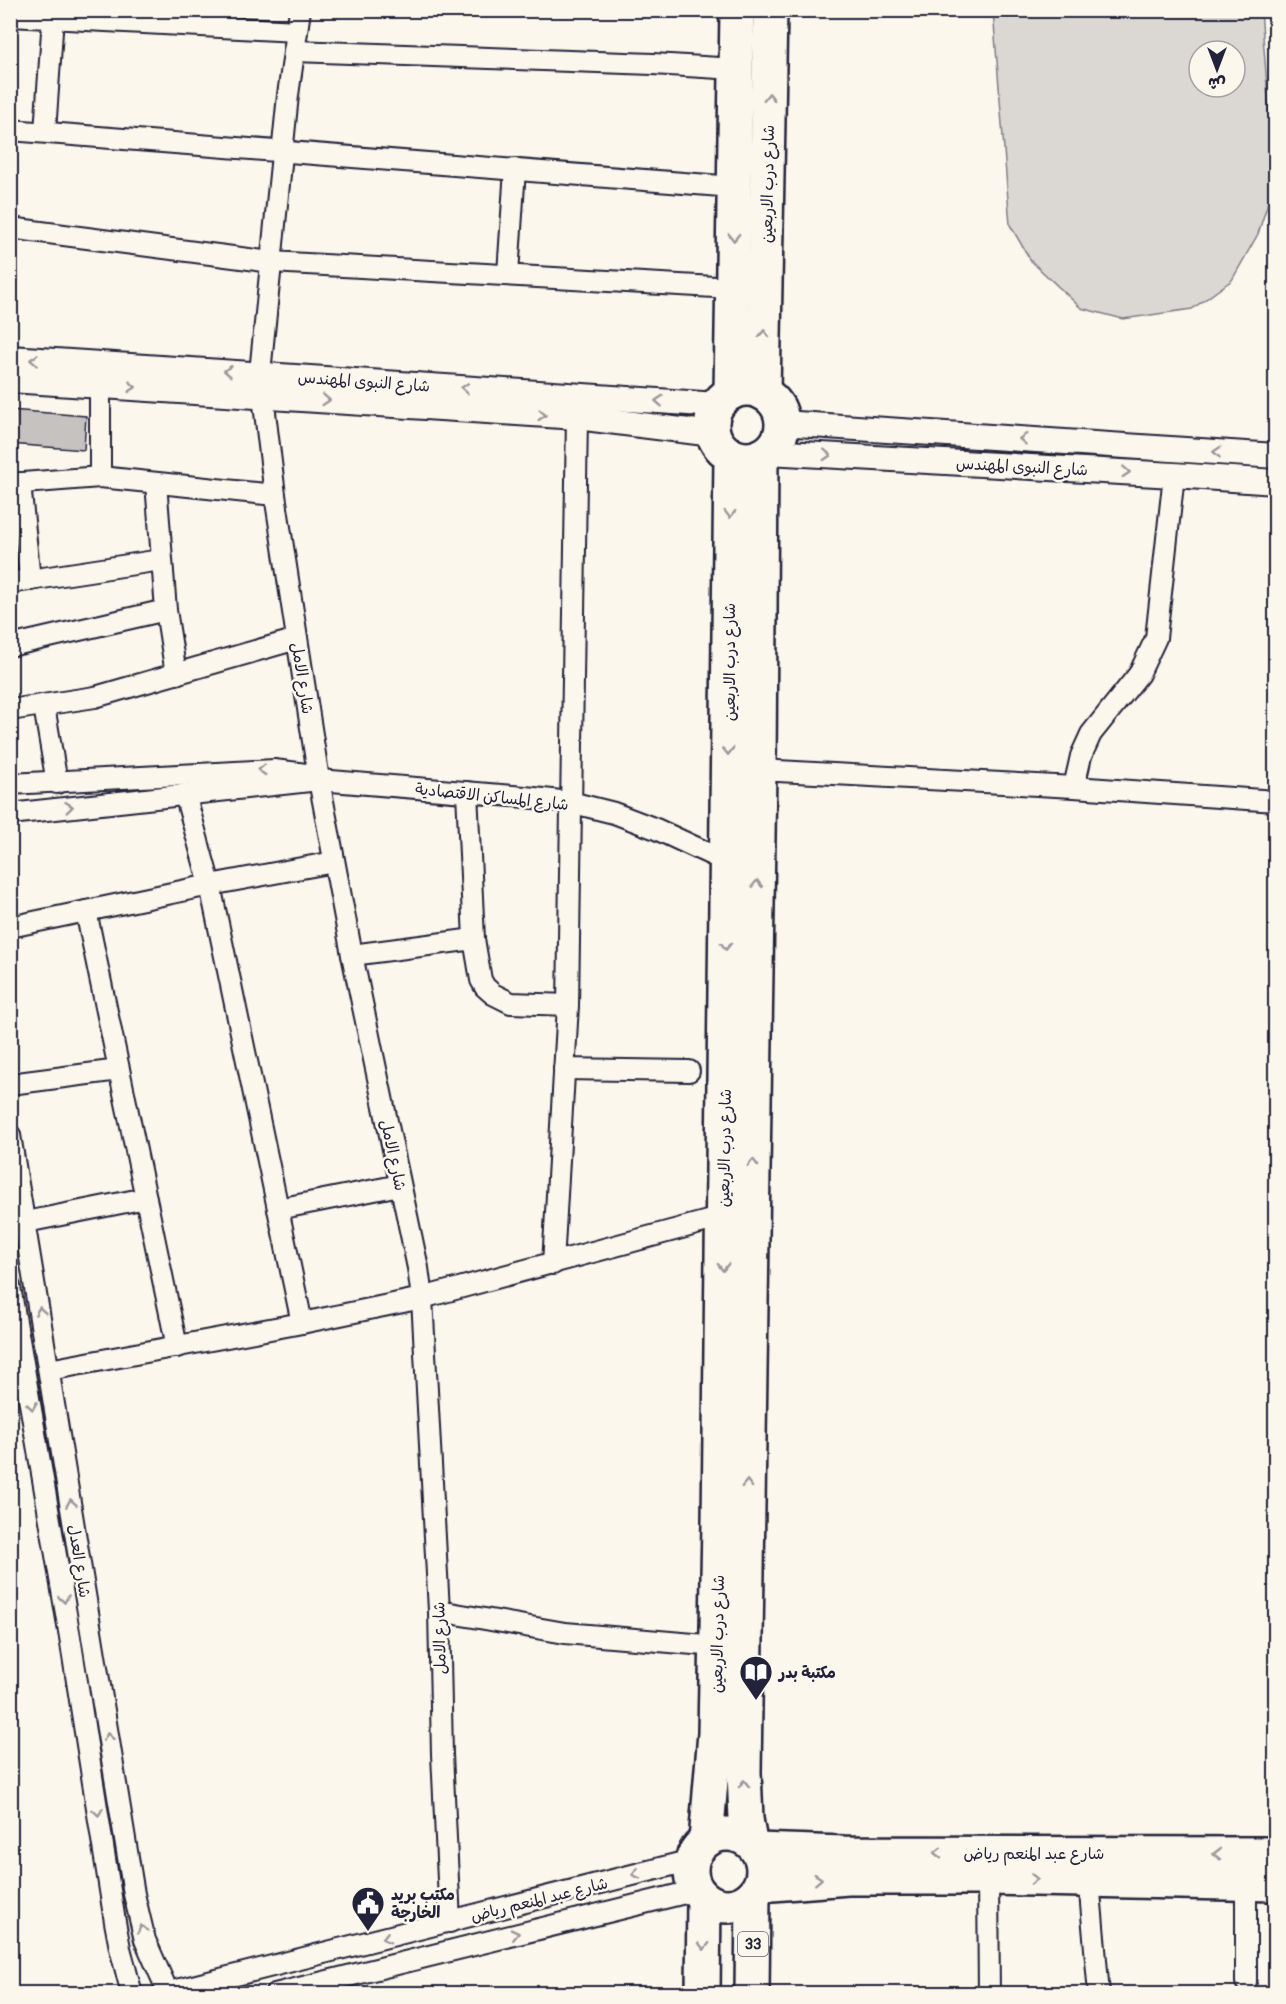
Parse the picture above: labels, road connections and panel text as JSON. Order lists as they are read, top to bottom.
{
  "streets": {
    "highway": ["شارع درب الاربعين", "شارع عبد المنعم رياض", "33"],
    "street": [
      "شارع النبوى المهندس",
      "شارع الامل",
      "شارع المساكن الاقتصادية",
      "شارع العدل"
    ]
  },
  "crossings": [
    ["شارع درب الاربعين", "شارع النبوى المهندس"],
    ["شارع درب الاربعين", "شارع المساكن الاقتصادية"],
    ["شارع درب الاربعين", "شارع عبد المنعم رياض"],
    ["شارع درب الاربعين", "33"],
    ["شارع النبوى المهندس", "شارع الامل"],
    ["شارع الامل", "شارع المساكن الاقتصادية"],
    ["شارع الامل", "شارع عبد المنعم رياض"],
    ["شارع العدل", "شارع عبد المنعم رياض"],
    ["شارع عبد المنعم رياض", "33"]
  ],
  "places": {
    "library": ["مكتبة بدر"],
    "public building": ["مكتب بريد الخارجة"]
  },
  "north": "bottom"
}
